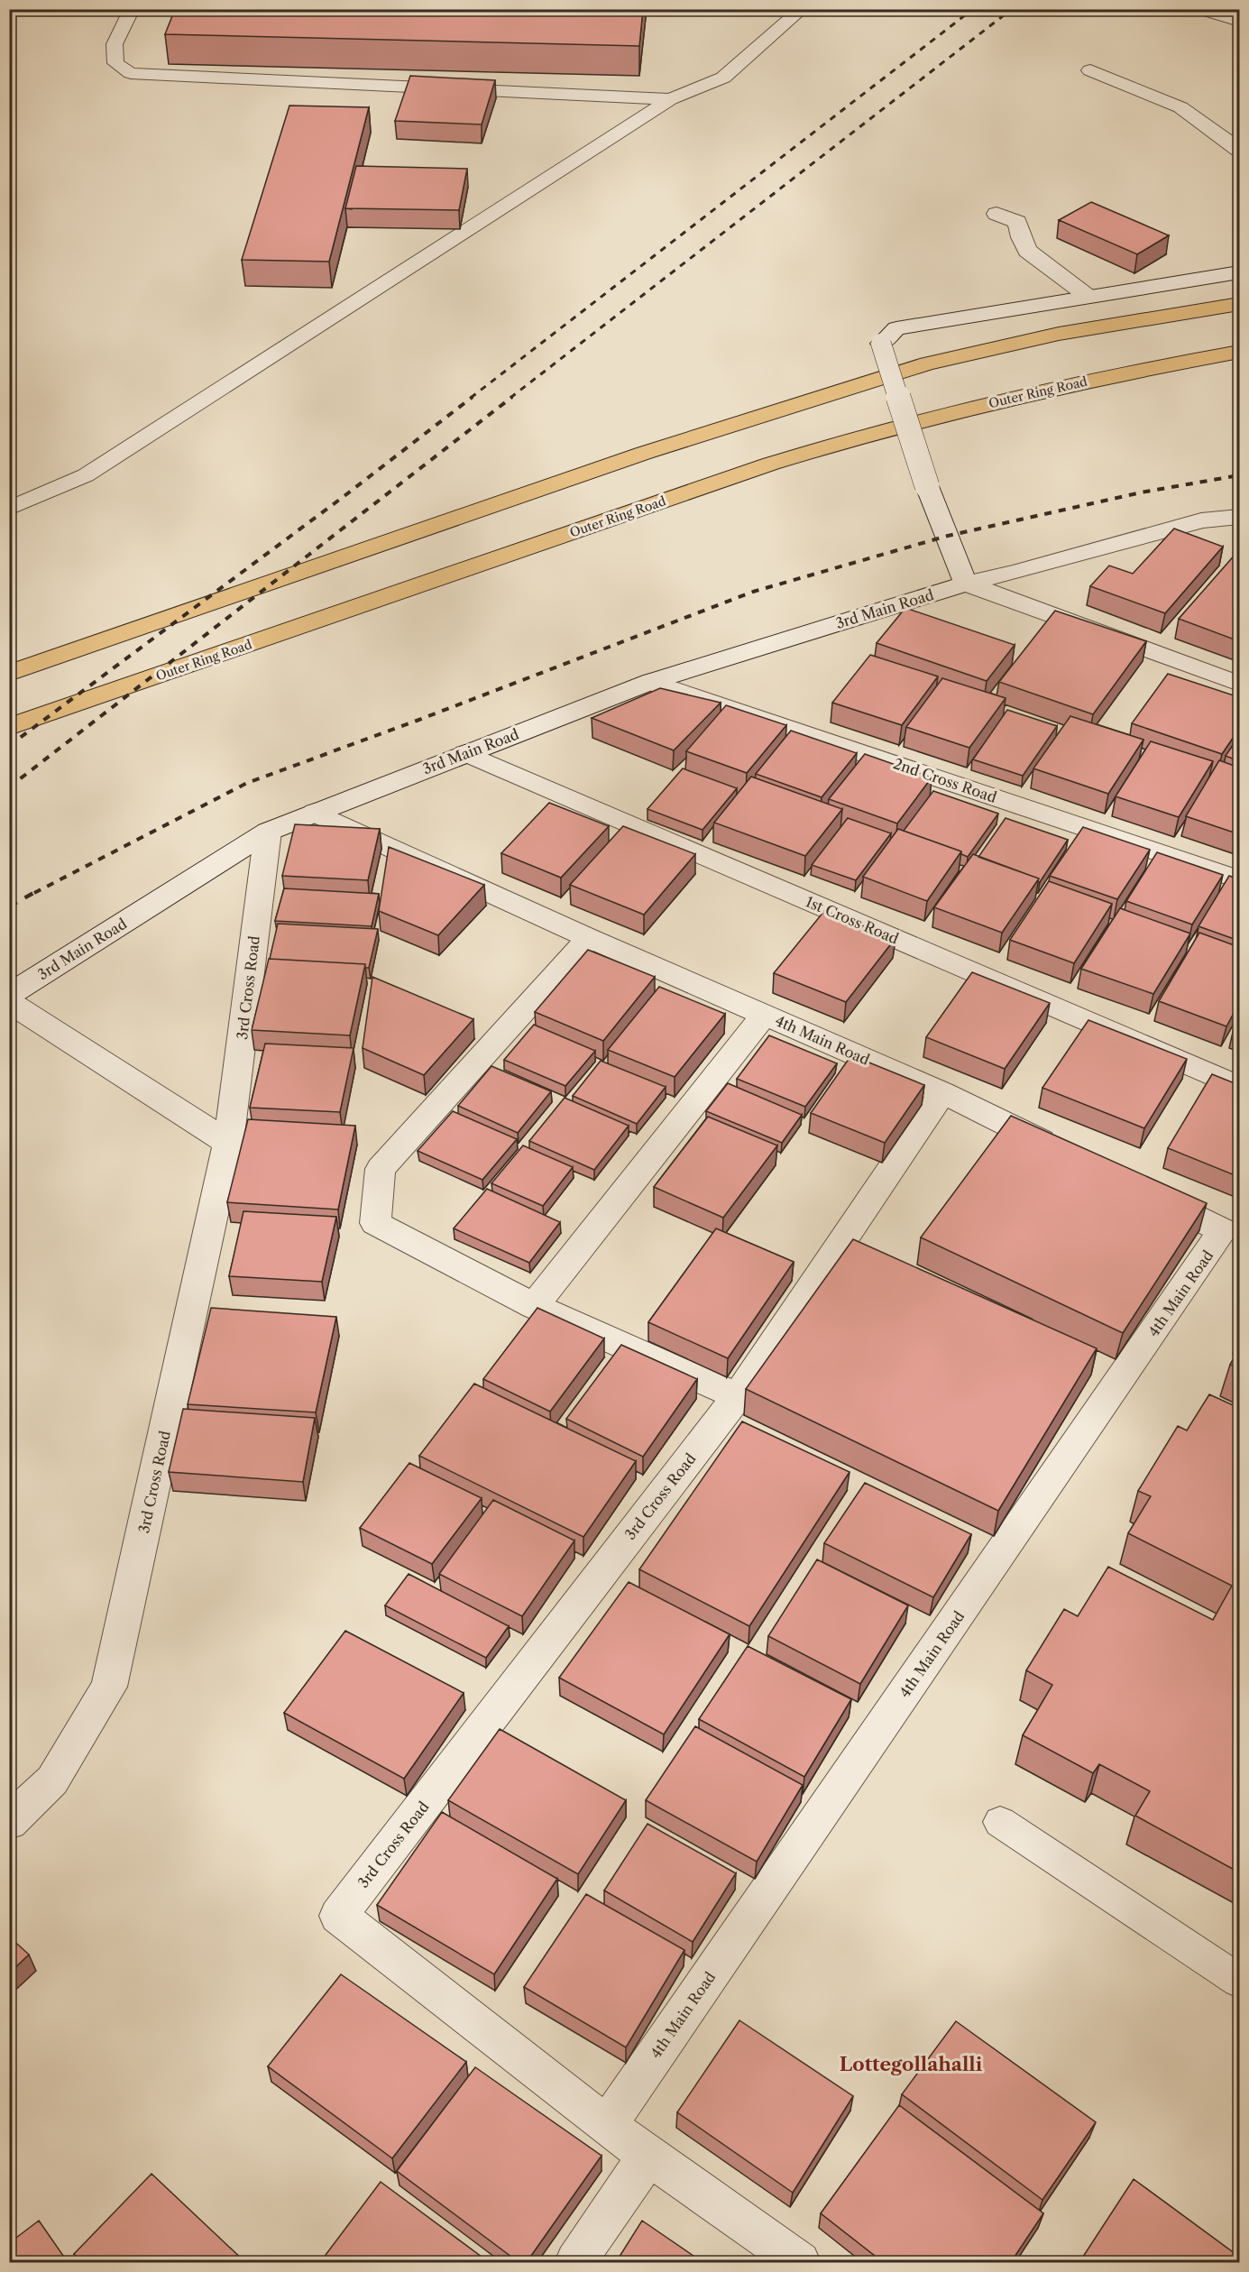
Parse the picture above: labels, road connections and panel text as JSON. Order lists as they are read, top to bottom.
{
  "streets": {
    "highway": ["Outer Ring Road"],
    "street": [
      "3rd Main Road",
      "2nd Cross Road",
      "1st Cross Road",
      "3rd Cross Road",
      "4th Main Road"
    ]
  },
  "crossings": [
    ["3rd Main Road", "2nd Cross Road"],
    ["3rd Main Road", "1st Cross Road"],
    ["3rd Main Road", "3rd Cross Road"],
    ["3rd Main Road", "4th Main Road"],
    ["3rd Cross Road", "4th Main Road"]
  ],
  "districts": ["Lottegollahalli"]
}
